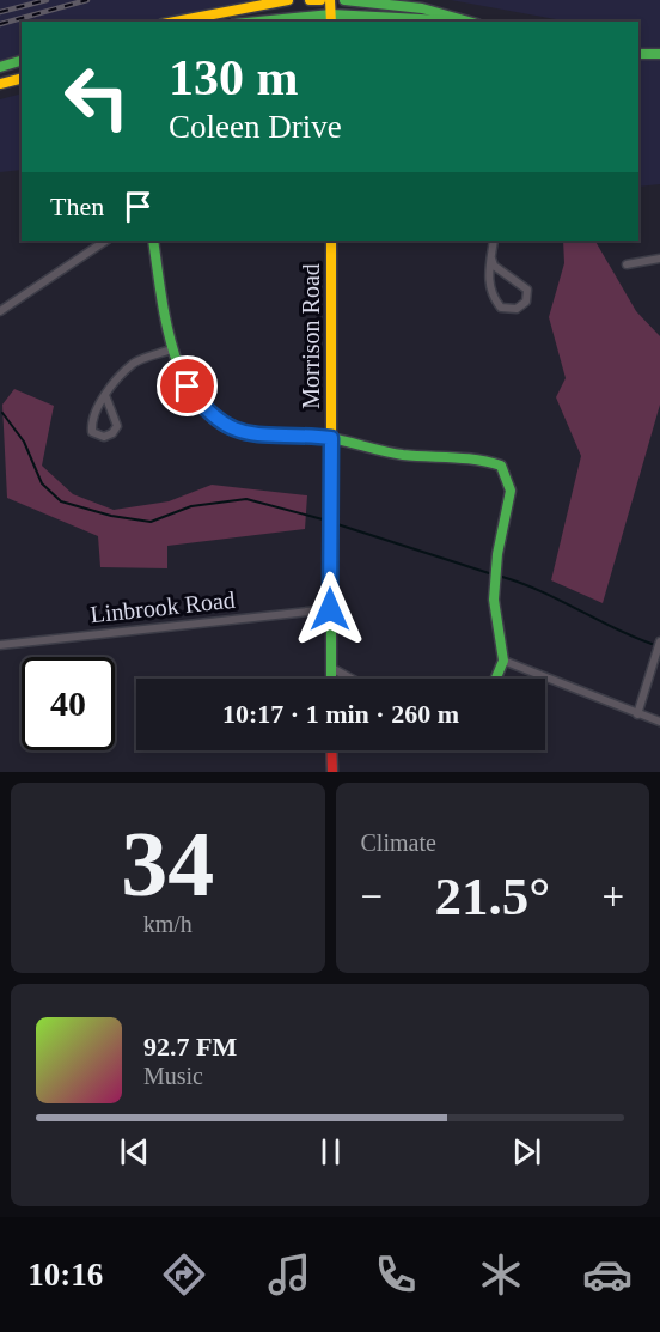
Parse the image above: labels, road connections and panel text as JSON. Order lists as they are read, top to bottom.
{
  "streets": {
    "street": ["Morrison Road", "Linbrook Road"]
  },
  "crossings": [
    ["Morrison Road", "Linbrook Road"]
  ],
  "page": {
    "turn": ["130 m", "Coleen Drive"],
    "then": "Then",
    "limit": "40",
    "trip": "10:17 · 1 min · 260 m",
    "tile": [
      ["34", "km/h"],
      "Climate"
    ],
    "heat": ["−", "21.5°", "+"],
    "song": ["92.7 FM", "Music"],
    "tabs": "10:16"
  }
}
